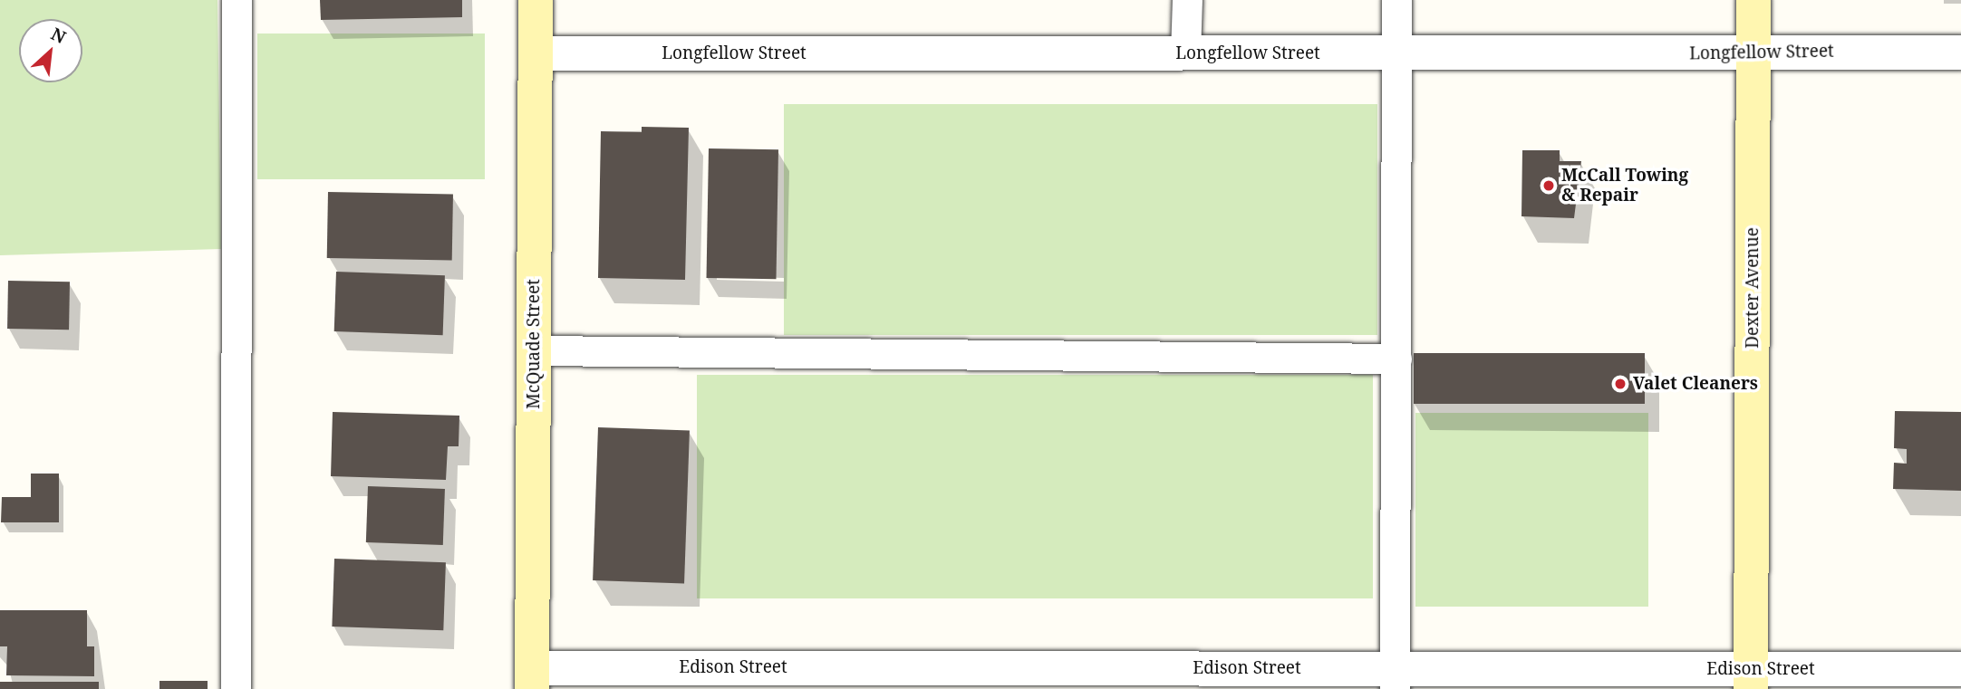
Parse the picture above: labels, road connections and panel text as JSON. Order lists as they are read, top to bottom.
{
  "streets": {
    "street": [
      "Longfellow Street",
      "Dexter Avenue",
      "McQuade Street",
      "Edison Street"
    ]
  },
  "crossings": [
    ["Longfellow Street", "Dexter Avenue"],
    ["Longfellow Street", "McQuade Street"],
    ["Dexter Avenue", "Edison Street"],
    ["McQuade Street", "Edison Street"]
  ],
  "places": ["McCall Towing & Repair", "Valet Cleaners"],
  "north": "top right"
}
